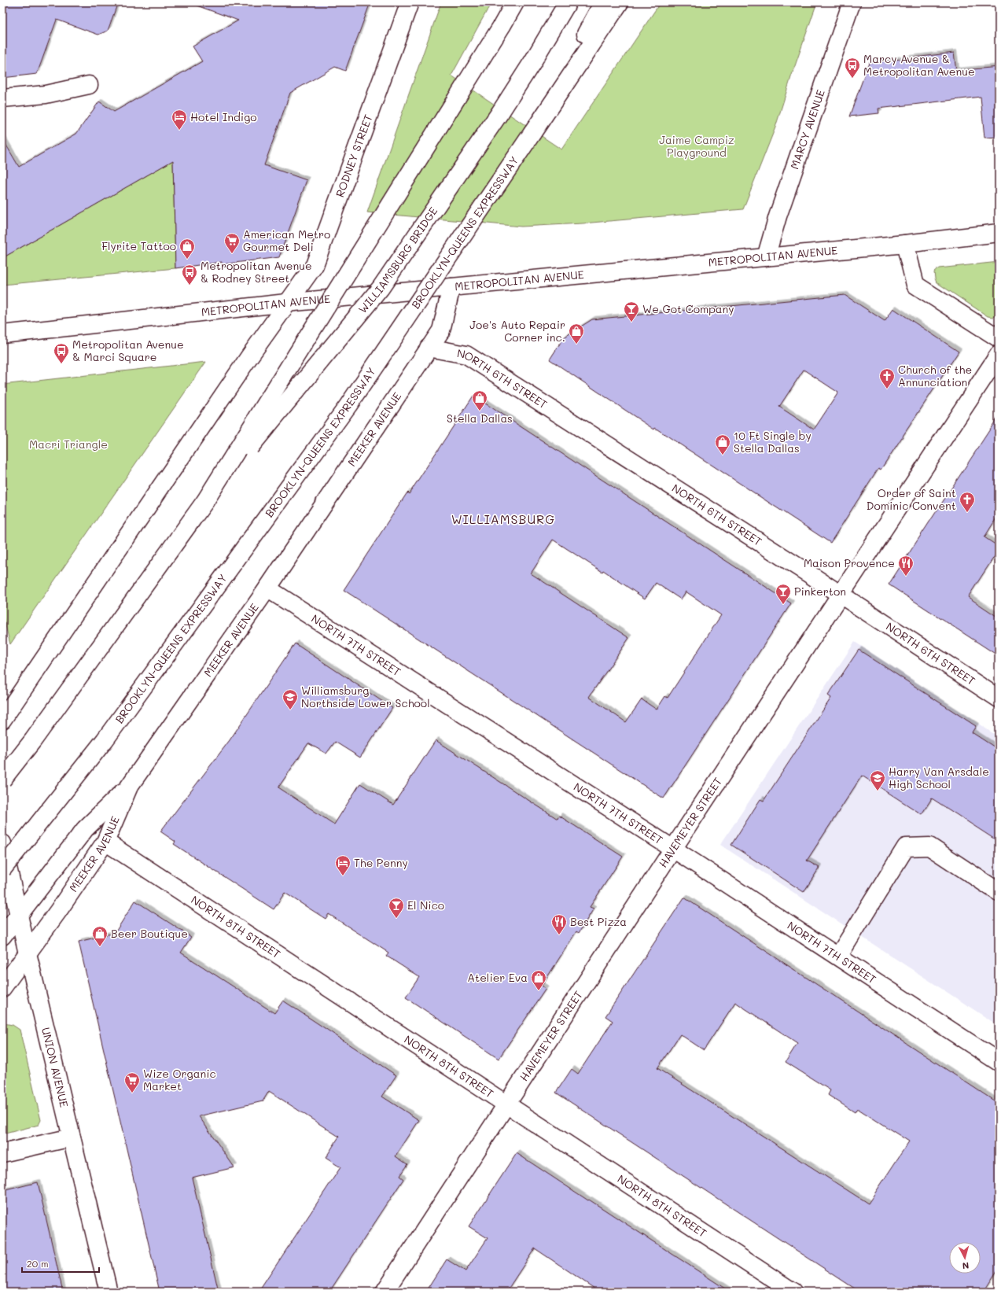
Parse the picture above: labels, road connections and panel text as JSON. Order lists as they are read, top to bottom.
{
  "streets": {
    "main road": [
      "MARCY AVENUE",
      "RODNEY STREET",
      "BROOKLYN-QUEENS EXPRESSWAY",
      "METROPOLITAN AVENUE",
      "WILLIAMSBURG BRIDGE",
      "NORTH 6TH STREET",
      "MEEKER AVENUE",
      "NORTH 7TH STREET",
      "HAVEMEYER STREET",
      "NORTH 8TH STREET",
      "UNION AVENUE"
    ]
  },
  "crossings": [
    ["MARCY AVENUE", "METROPOLITAN AVENUE"],
    ["RODNEY STREET", "METROPOLITAN AVENUE"],
    ["METROPOLITAN AVENUE", "MEEKER AVENUE"],
    ["NORTH 6TH STREET", "MEEKER AVENUE"],
    ["NORTH 6TH STREET", "HAVEMEYER STREET"],
    ["MEEKER AVENUE", "NORTH 7TH STREET"],
    ["MEEKER AVENUE", "NORTH 8TH STREET"],
    ["MEEKER AVENUE", "UNION AVENUE"],
    ["NORTH 7TH STREET", "HAVEMEYER STREET"],
    ["HAVEMEYER STREET", "NORTH 8TH STREET"]
  ],
  "districts": ["WILLIAMSBURG"],
  "parks": ["Jaime Campiz Playground", "Macri Triangle"],
  "places": {
    "bus stop": ["Marcy Avenue & Metropolitan Avenue", "Metropolitan Avenue & Rodney Street", "Metropolitan Avenue & Marci Square"],
    "hotel": ["Hotel Indigo", "The Penny"],
    "supermarket": ["American Metro Gourmet Deli", "Wize Organic Market"],
    "shop": [
      "Flyrite Tattoo",
      "Joe's Auto Repair Corner inc.",
      "Stella Dallas",
      "10 Ft Single by Stella Dallas",
      "Beer Boutique",
      "Atelier Eva"
    ],
    "bar": ["We Got Company", "Pinkerton", "El Nico"],
    "church": ["Church of the Annunciation", "Order of Saint Dominic Convent"],
    "restaurant": ["Maison Provence", "Best Pizza"],
    "school or university": ["Williamsburg Northside Lower School", "Harry Van Arsdale High School"]
  },
  "scale_bar": "20 m",
  "north": "bottom"
}
